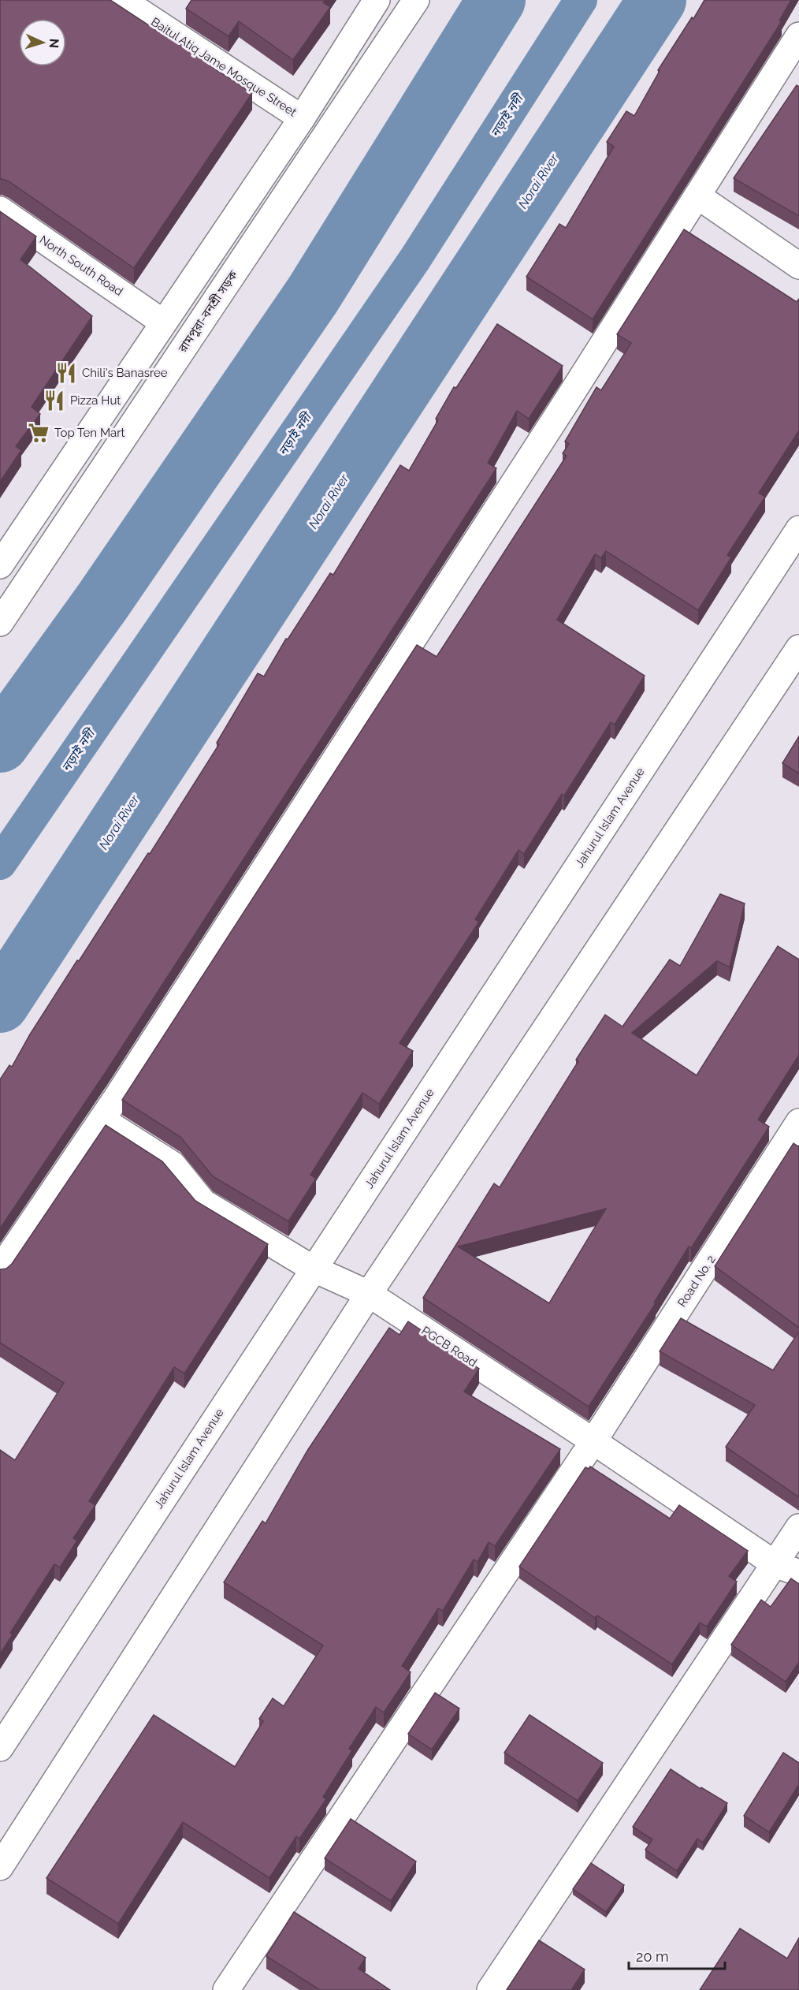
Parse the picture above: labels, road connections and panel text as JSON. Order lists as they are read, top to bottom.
{
  "streets": {
    "street": [
      "Baitul Atiq Jame Mosque Street",
      "North South Road",
      "রামপুরা-বনশ্রী সড়ক",
      "Jahurul Islam Avenue",
      "Road No. 2",
      "PGCB Road"
    ]
  },
  "crossings": [
    ["Jahurul Islam Avenue", "PGCB Road"],
    ["Road No. 2", "PGCB Road"]
  ],
  "water": ["নড়াই নদী", "Norai River"],
  "places": {
    "restaurant": ["Chili's Banasree", "Pizza Hut"],
    "supermarket": ["Top Ten Mart"]
  },
  "scale_bar": "20 m",
  "north": "right"
}
